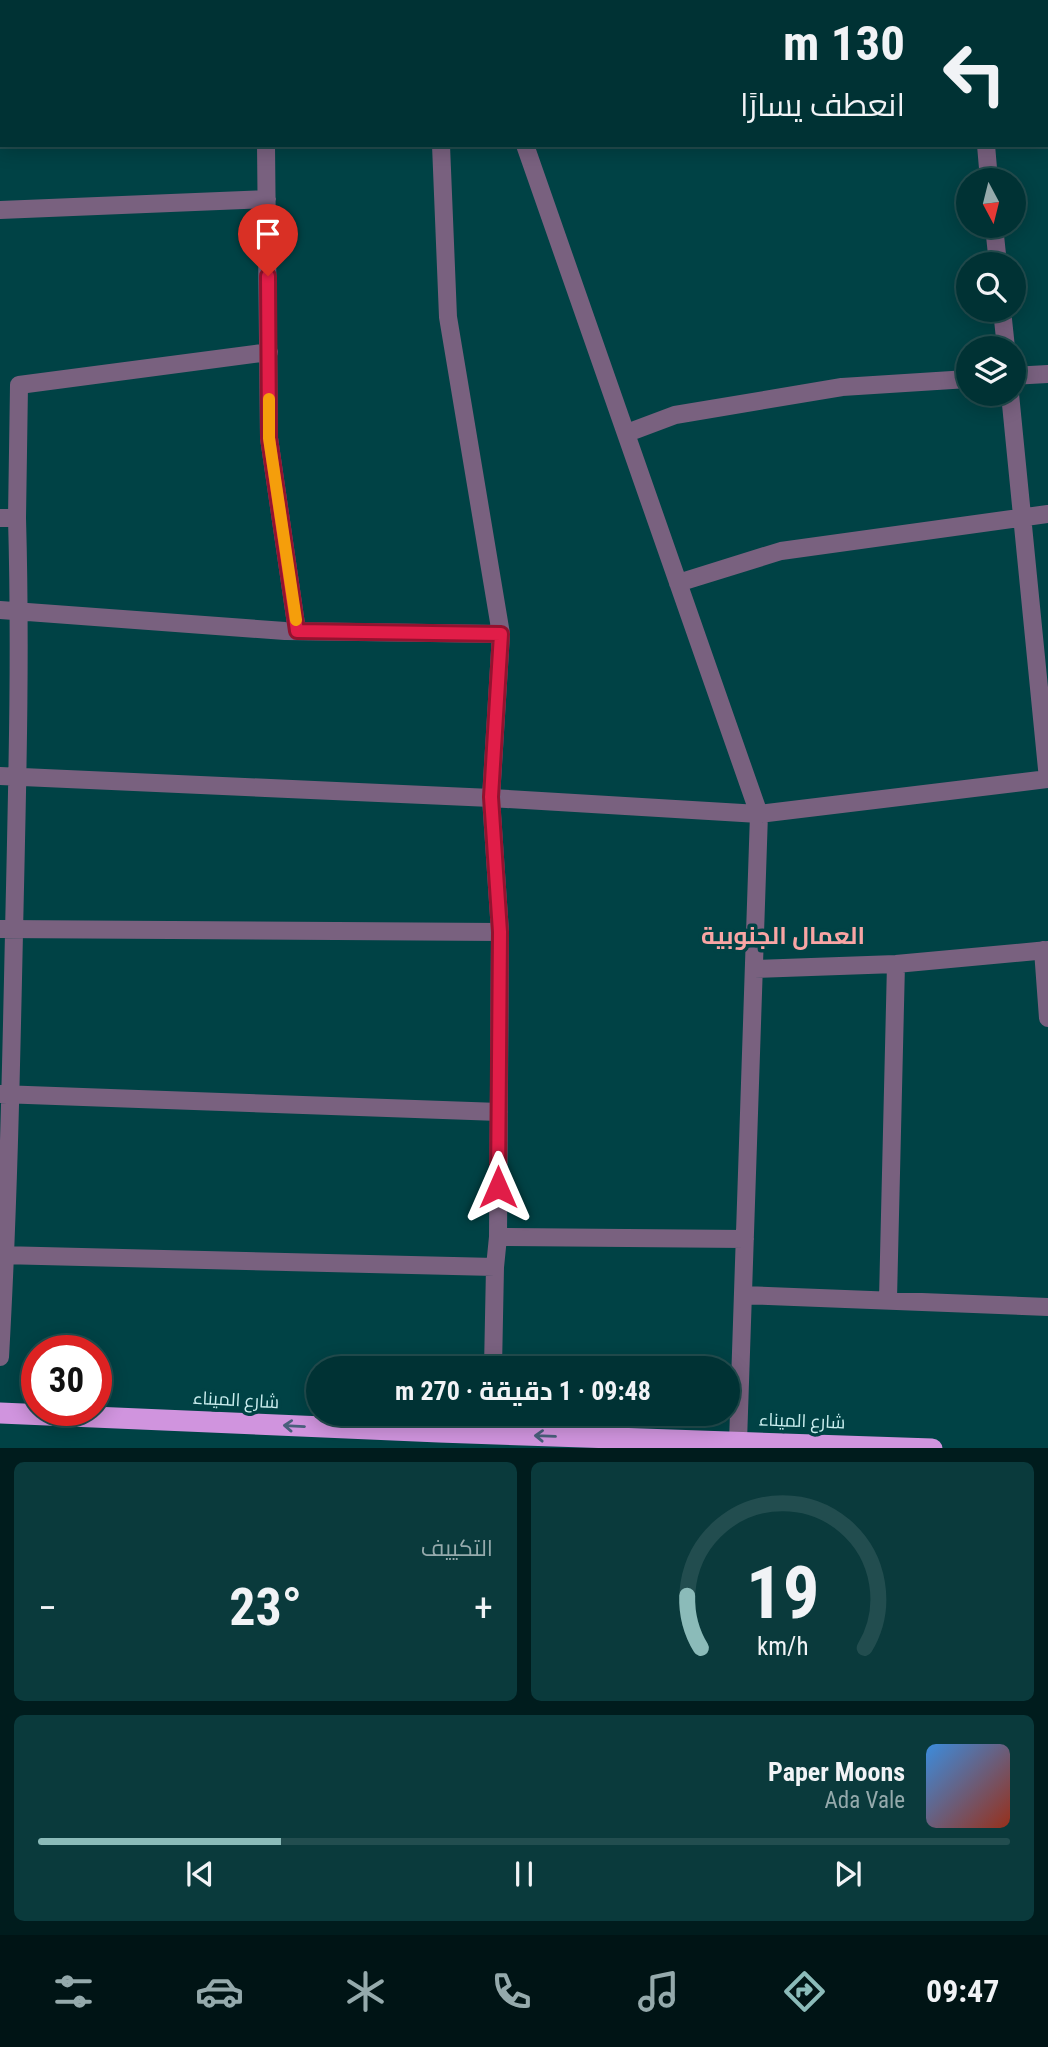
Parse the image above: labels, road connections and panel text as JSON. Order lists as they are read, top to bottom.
{
  "streets": {
    "highway": ["شارع الميناء"]
  },
  "one_way": ["شارع الميناء"],
  "districts": ["العمال الجنوبية"],
  "north": "bottom",
  "page": {
    "turn": ["130 m", "انعطف يسارًا"],
    "limit": "30",
    "trip": "09:48 · 1 دقيقة · 270 m",
    "tile": "التكييف",
    "heat": ["−", "23°", "+"],
    "song": ["Paper Moons", "Ada Vale"],
    "tabs": "09:47",
    "gauge": ["19", "km/h"]
  }
}
